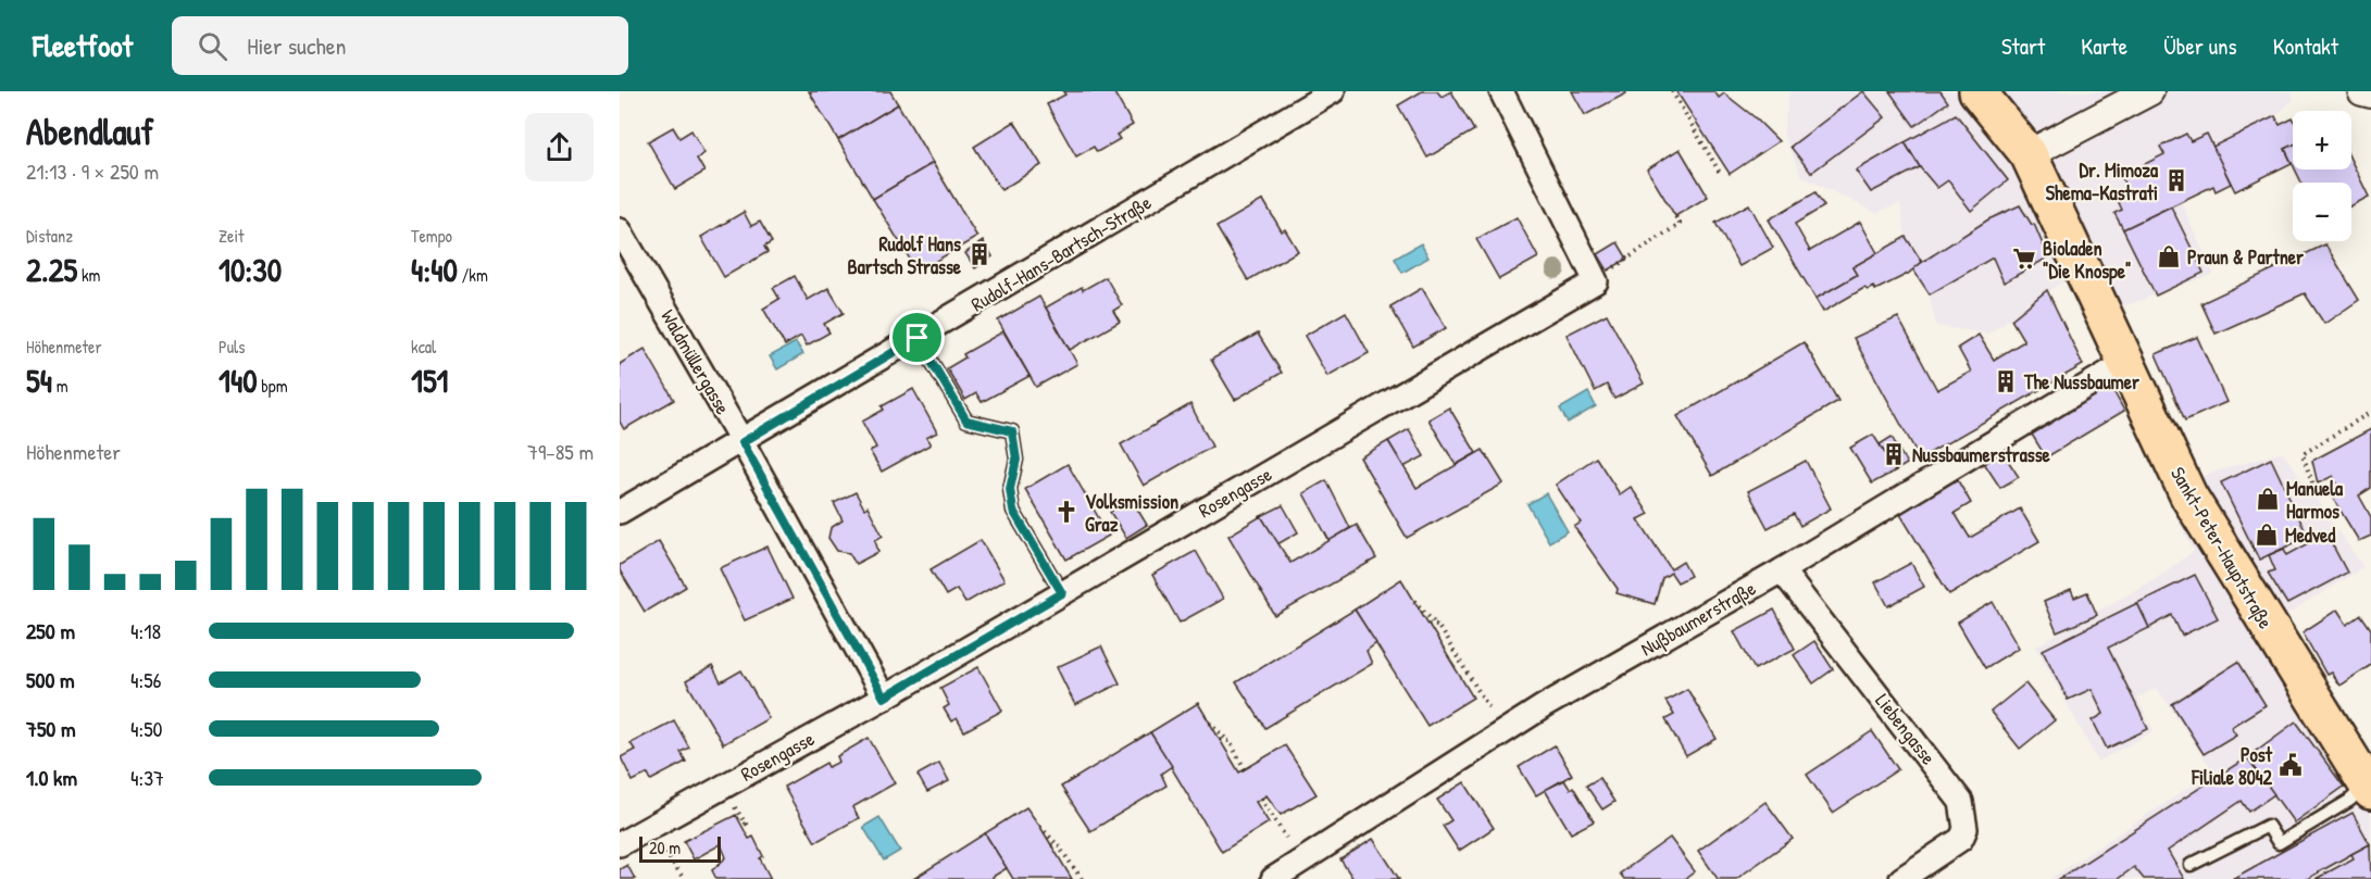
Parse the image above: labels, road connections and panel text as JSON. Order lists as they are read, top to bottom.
{
  "streets": {
    "main road": ["Sankt-Peter-Hauptstraße"],
    "street": [
      "Rudolf-Hans-Bartsch-Straße",
      "Waldmüllergasse",
      "Rosengasse",
      "Nußbaumerstraße",
      "Liebengasse"
    ]
  },
  "crossings": [
    ["Rudolf-Hans-Bartsch-Straße", "Waldmüllergasse"],
    ["Waldmüllergasse", "Rosengasse"],
    ["Sankt-Peter-Hauptstraße", "Nußbaumerstraße"],
    ["Nußbaumerstraße", "Liebengasse"]
  ],
  "places": {
    "building": [
      "Dr. Mimoza Shema-Kastrati",
      "Rudolf Hans Bartsch Strasse",
      "The Nussbaumer",
      "Nussbaumerstrasse"
    ],
    "shop": ["Praun & Partner", "Manuela Harmos", "Medved"],
    "supermarket": ["Bioladen \"Die Knospe\""],
    "church": ["Volksmission Graz"],
    "public building": ["Post Filiale 8042"]
  },
  "scale_bar": "20 m",
  "page": {
    "header": "Fleetfoot",
    "search": "Hier suchen",
    "nav": [
      "Start",
      "Karte",
      "Über uns",
      "Kontakt"
    ],
    "heading": ["Abendlauf", "21:13 · 9 × 250 m"],
    "map_buttons": ["+", "−"],
    "stats": [
      ["Distanz", "2.25 km"],
      ["Zeit", "10:30"],
      ["Tempo", "4:40 /km"],
      ["Höhenmeter", "54 m"],
      ["Puls", "140 bpm"],
      ["kcal", "151"]
    ],
    "chart": ["Höhenmeter", "79–85 m"],
    "list": [
      {
        "name": "250 m",
        "note": "4:18"
      },
      {
        "name": "500 m",
        "note": "4:56"
      },
      {
        "name": "750 m",
        "note": "4:50"
      },
      {
        "name": "1.0 km",
        "note": "4:37"
      }
    ],
    "scale": "20 m"
  }
}
